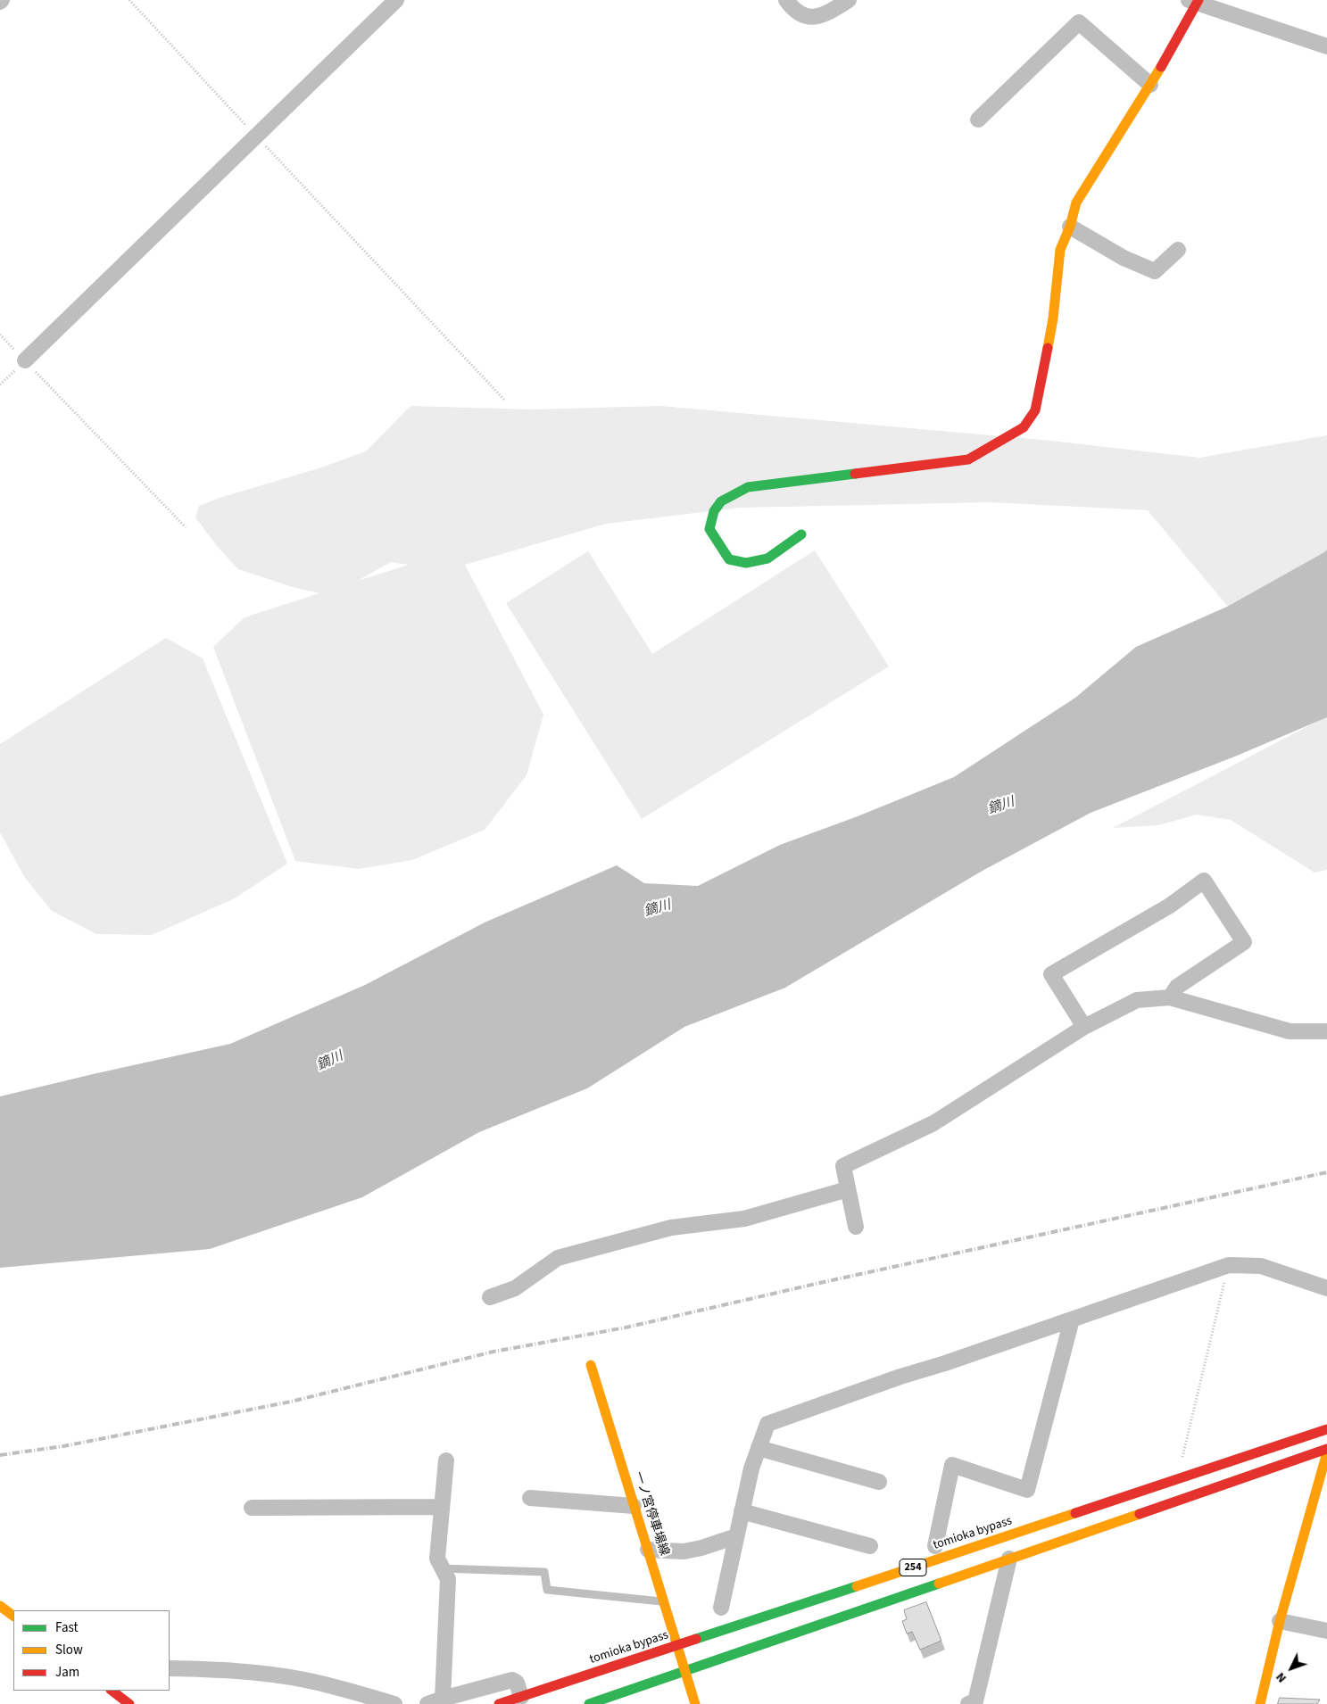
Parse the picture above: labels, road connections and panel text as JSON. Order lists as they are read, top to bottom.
{
  "streets": {
    "main road": ["一ノ宮停車場線", "tomioka bypass", "254"]
  },
  "crossings": [
    ["一ノ宮停車場線", "tomioka bypass"],
    ["一ノ宮停車場線", "254"]
  ],
  "water": ["鏑川"],
  "legend": ["Fast", "Slow", "Jam"],
  "north": "bottom left"
}
